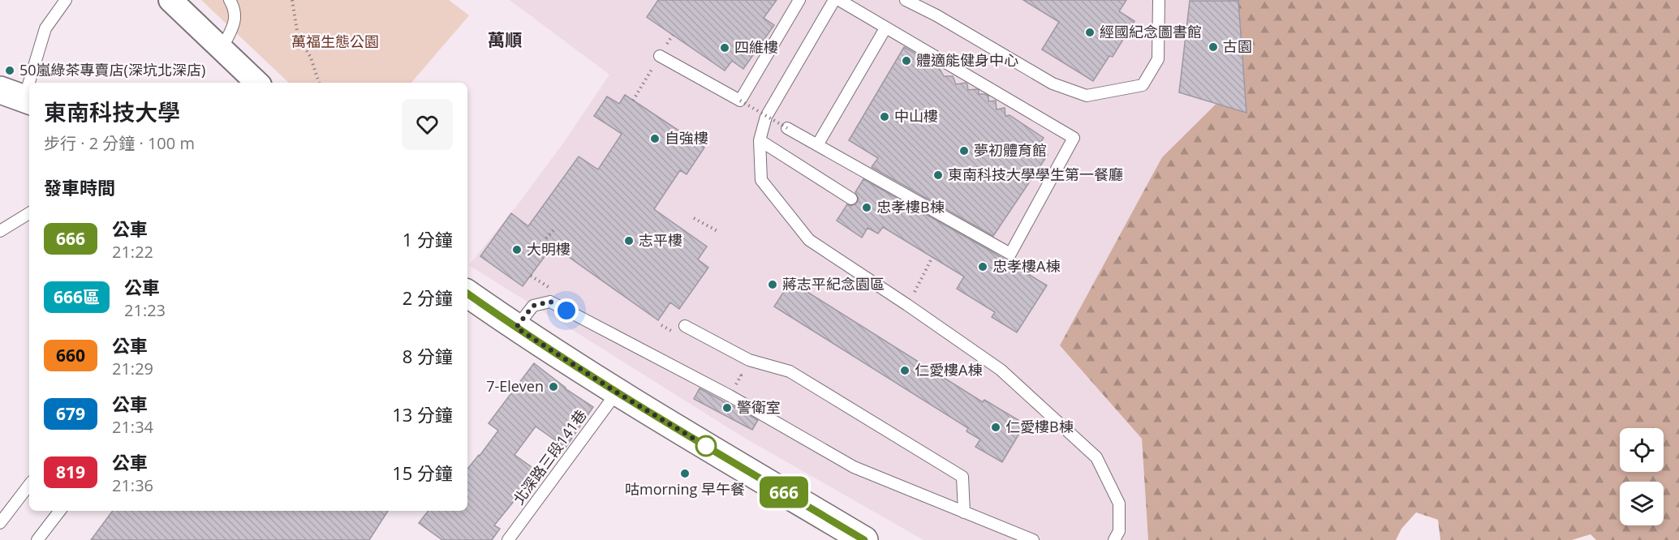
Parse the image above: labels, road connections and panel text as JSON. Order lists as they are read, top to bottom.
{
  "streets": {
    "lane": ["北深路三段141巷"]
  },
  "districts": ["萬順"],
  "parks": ["萬福生態公園"],
  "places": [
    "經國紀念圖書館",
    "古園",
    "四維樓",
    "體適能健身中心",
    "50嵐綠茶專賣店(深坑北深店)",
    "中山樓",
    "自強樓",
    "夢初體育館",
    "東南科技大學學生第一餐廳",
    "忠孝樓B棟",
    "志平樓",
    "大明樓",
    "忠孝樓A棟",
    "蔣志平紀念園區",
    "仁愛樓A棟",
    "7-Eleven",
    "警衛室",
    "仁愛樓B棟",
    "咕morning 早午餐"
  ],
  "lines": ["bus line 666"],
  "page": {
    "on_map": "666",
    "heading": [
      ["東南科技大學", "步行 · 2 分鐘 · 100 m"],
      "發車時間"
    ],
    "list": [
      {
        "mark": "666",
        "name": "公車",
        "note": "21:22",
        "value": "1 分鐘"
      },
      {
        "mark": "666區",
        "name": "公車",
        "note": "21:23",
        "value": "2 分鐘"
      },
      {
        "mark": "660",
        "name": "公車",
        "note": "21:29",
        "value": "8 分鐘"
      },
      {
        "mark": "679",
        "name": "公車",
        "note": "21:34",
        "value": "13 分鐘"
      },
      {
        "mark": "819",
        "name": "公車",
        "note": "21:36",
        "value": "15 分鐘"
      }
    ]
  }
}
